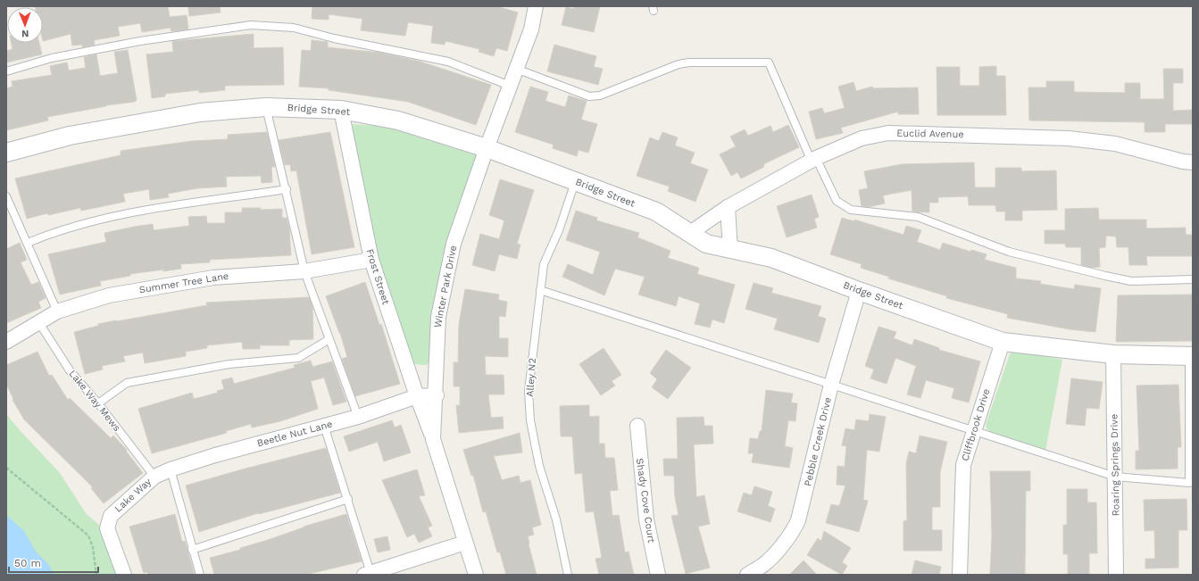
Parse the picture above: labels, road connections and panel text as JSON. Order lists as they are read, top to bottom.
{
  "streets": {
    "street": [
      "Bridge Street",
      "Euclid Avenue",
      "Frost Street",
      "Summer Tree Lane",
      "Winter Park Drive",
      "Cliffbrook Drive",
      "Beetle Nut Lane",
      "Pebble Creek Drive",
      "Roaring Springs Drive",
      "Lake Way",
      "Shady Cove Court"
    ],
    "lane": ["Alley N2", "Lake Way Mews"]
  },
  "crossings": [
    ["Bridge Street", "Euclid Avenue"],
    ["Bridge Street", "Frost Street"],
    ["Bridge Street", "Winter Park Drive"],
    ["Bridge Street", "Alley N2"],
    ["Bridge Street", "Cliffbrook Drive"],
    ["Bridge Street", "Pebble Creek Drive"],
    ["Bridge Street", "Roaring Springs Drive"],
    ["Frost Street", "Summer Tree Lane"],
    ["Frost Street", "Winter Park Drive"],
    ["Frost Street", "Beetle Nut Lane"],
    ["Summer Tree Lane", "Lake Way Mews"],
    ["Winter Park Drive", "Beetle Nut Lane"],
    ["Lake Way Mews", "Beetle Nut Lane"],
    ["Lake Way Mews", "Lake Way"],
    ["Beetle Nut Lane", "Lake Way"]
  ],
  "scale_bar": "50 m",
  "north": "bottom"
}
